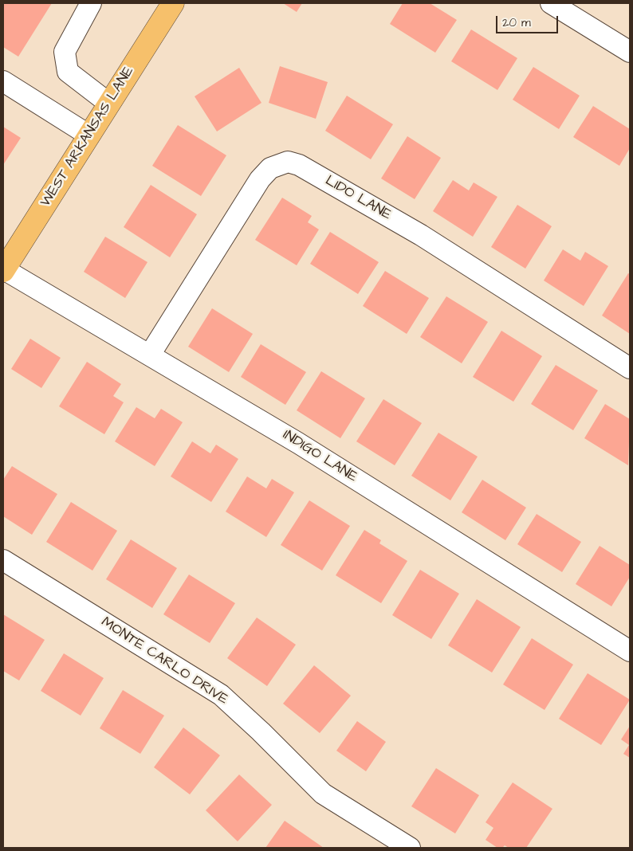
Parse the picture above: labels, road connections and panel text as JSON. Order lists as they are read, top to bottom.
{
  "streets": {
    "main road": ["WEST ARKANSAS LANE"],
    "street": ["LIDO LANE", "INDIGO LANE", "MONTE CARLO DRIVE"]
  },
  "crossings": [
    ["WEST ARKANSAS LANE", "INDIGO LANE"],
    ["LIDO LANE", "INDIGO LANE"]
  ],
  "scale_bar": "20 m"
}
